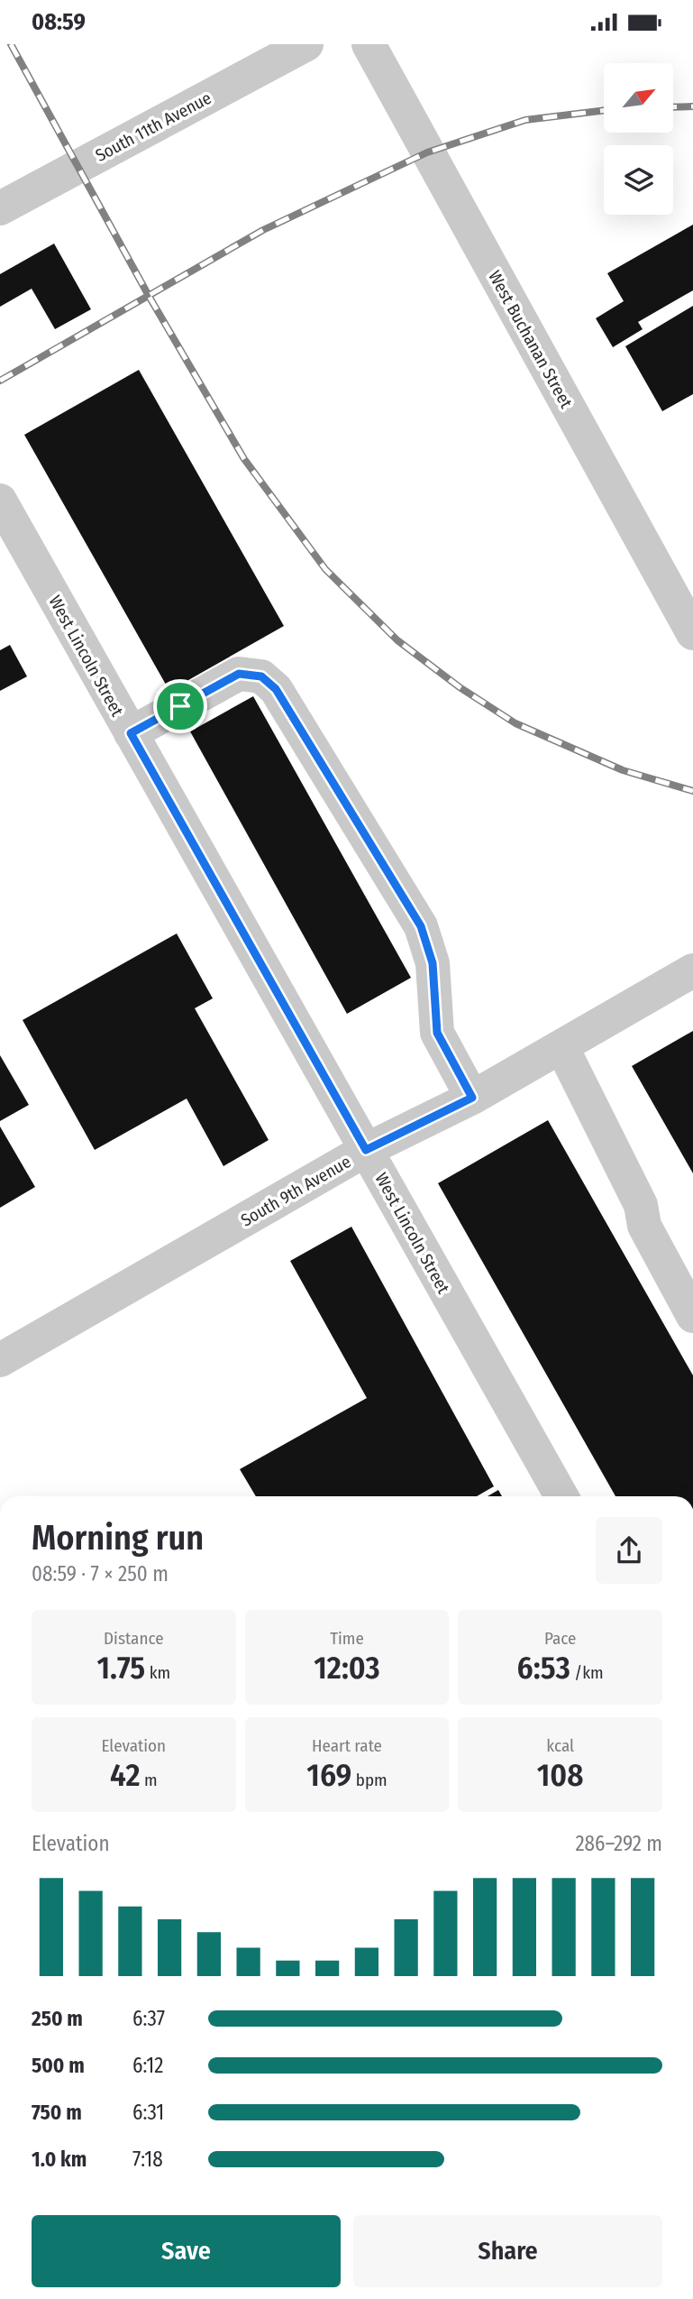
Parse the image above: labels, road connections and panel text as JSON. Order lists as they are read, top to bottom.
{
  "streets": {
    "street": [
      "South 11th Avenue",
      "West Buchanan Street",
      "West Lincoln Street",
      "South 9th Avenue"
    ]
  },
  "crossings": [
    ["West Lincoln Street", "South 9th Avenue"]
  ],
  "north": "top right",
  "page": {
    "status": "08:59",
    "heading": ["Morning run", "08:59 · 7 × 250 m"],
    "stats": [
      ["Distance", "1.75 km"],
      ["Time", "12:03"],
      ["Pace", "6:53 /km"],
      ["Elevation", "42 m"],
      ["Heart rate", "169 bpm"],
      ["kcal", "108"]
    ],
    "chart": ["Elevation", "286–292 m"],
    "list": [
      {
        "name": "250 m",
        "note": "6:37"
      },
      {
        "name": "500 m",
        "note": "6:12"
      },
      {
        "name": "750 m",
        "note": "6:31"
      },
      {
        "name": "1.0 km",
        "note": "7:18"
      }
    ],
    "buttons": ["Save", "Share"]
  }
}
